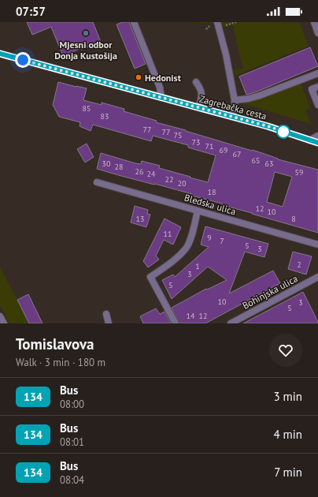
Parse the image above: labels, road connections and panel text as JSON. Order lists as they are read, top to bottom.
{
  "streets": {
    "street": ["Zagrebačka cesta", "Bledska ulica", "Bohinjska ulica"]
  },
  "places": ["Mjesni odbor Donja Kustošija", "Hedonist"],
  "lines": ["bus line 134"],
  "house_numbers": [
    "85",
    "83",
    "77",
    "77",
    "75",
    "73",
    "71",
    "69",
    "67",
    "65",
    "30",
    "63",
    "28",
    "26",
    "59",
    "24",
    "22",
    "20",
    "18",
    "12",
    "10",
    "13",
    "8",
    "11",
    "9",
    "7",
    "5",
    "3",
    "2",
    "1",
    "3",
    "5",
    "10",
    "3",
    "5",
    "14",
    "12"
  ],
  "page": {
    "status": "07:57",
    "heading": ["Tomislavova", "Walk · 3 min · 180 m"],
    "list": [
      {
        "mark": "134",
        "name": "Bus",
        "note": "08:00",
        "value": "3 min"
      },
      {
        "mark": "134",
        "name": "Bus",
        "note": "08:01",
        "value": "4 min"
      },
      {
        "mark": "134",
        "name": "Bus",
        "note": "08:04",
        "value": "7 min"
      }
    ]
  }
}
